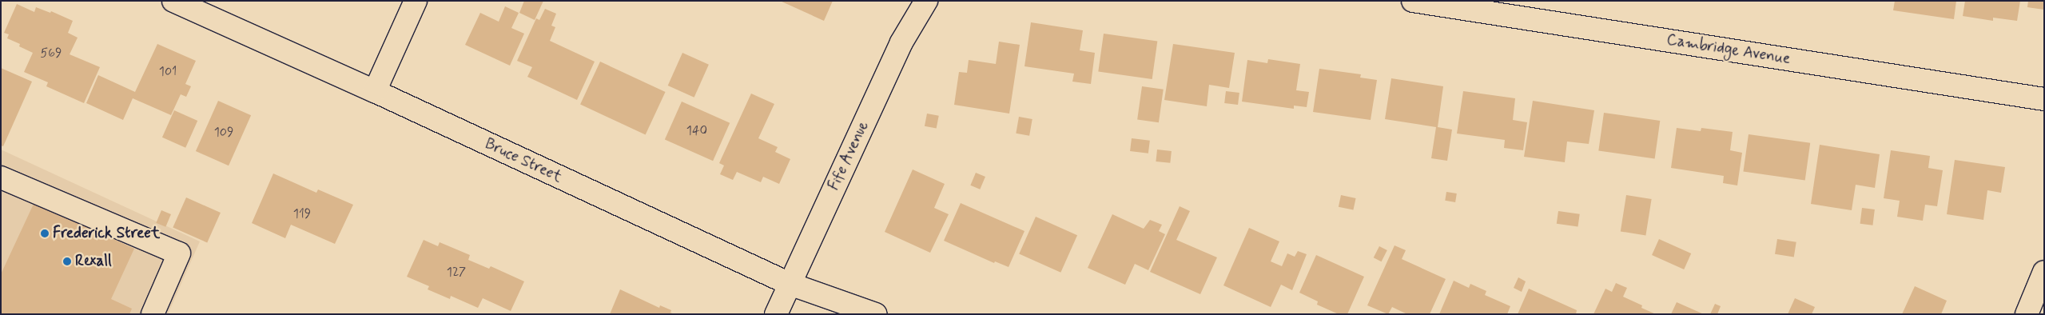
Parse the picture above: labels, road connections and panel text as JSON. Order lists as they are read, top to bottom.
{
  "streets": {
    "street": ["Cambridge Avenue", "Fife Avenue", "Bruce Street"]
  },
  "crossings": [
    ["Fife Avenue", "Bruce Street"]
  ],
  "places": ["Frederick Street", "Rexall"],
  "house_numbers": [
    "569",
    "101",
    "140",
    "109",
    "119",
    "127"
  ]
}
